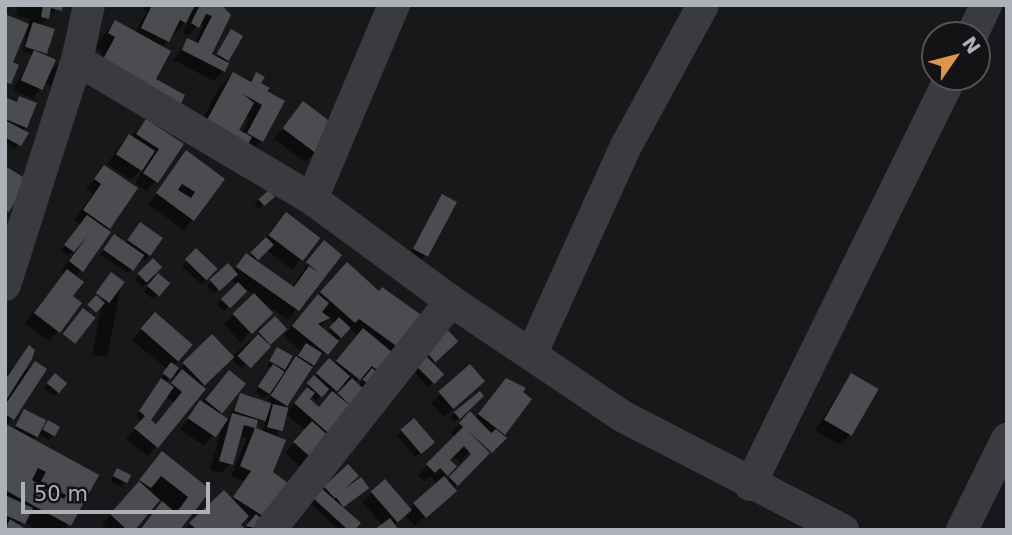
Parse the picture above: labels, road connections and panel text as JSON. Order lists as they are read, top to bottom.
{
  "scale_bar": "50 m",
  "north": "top right"
}
